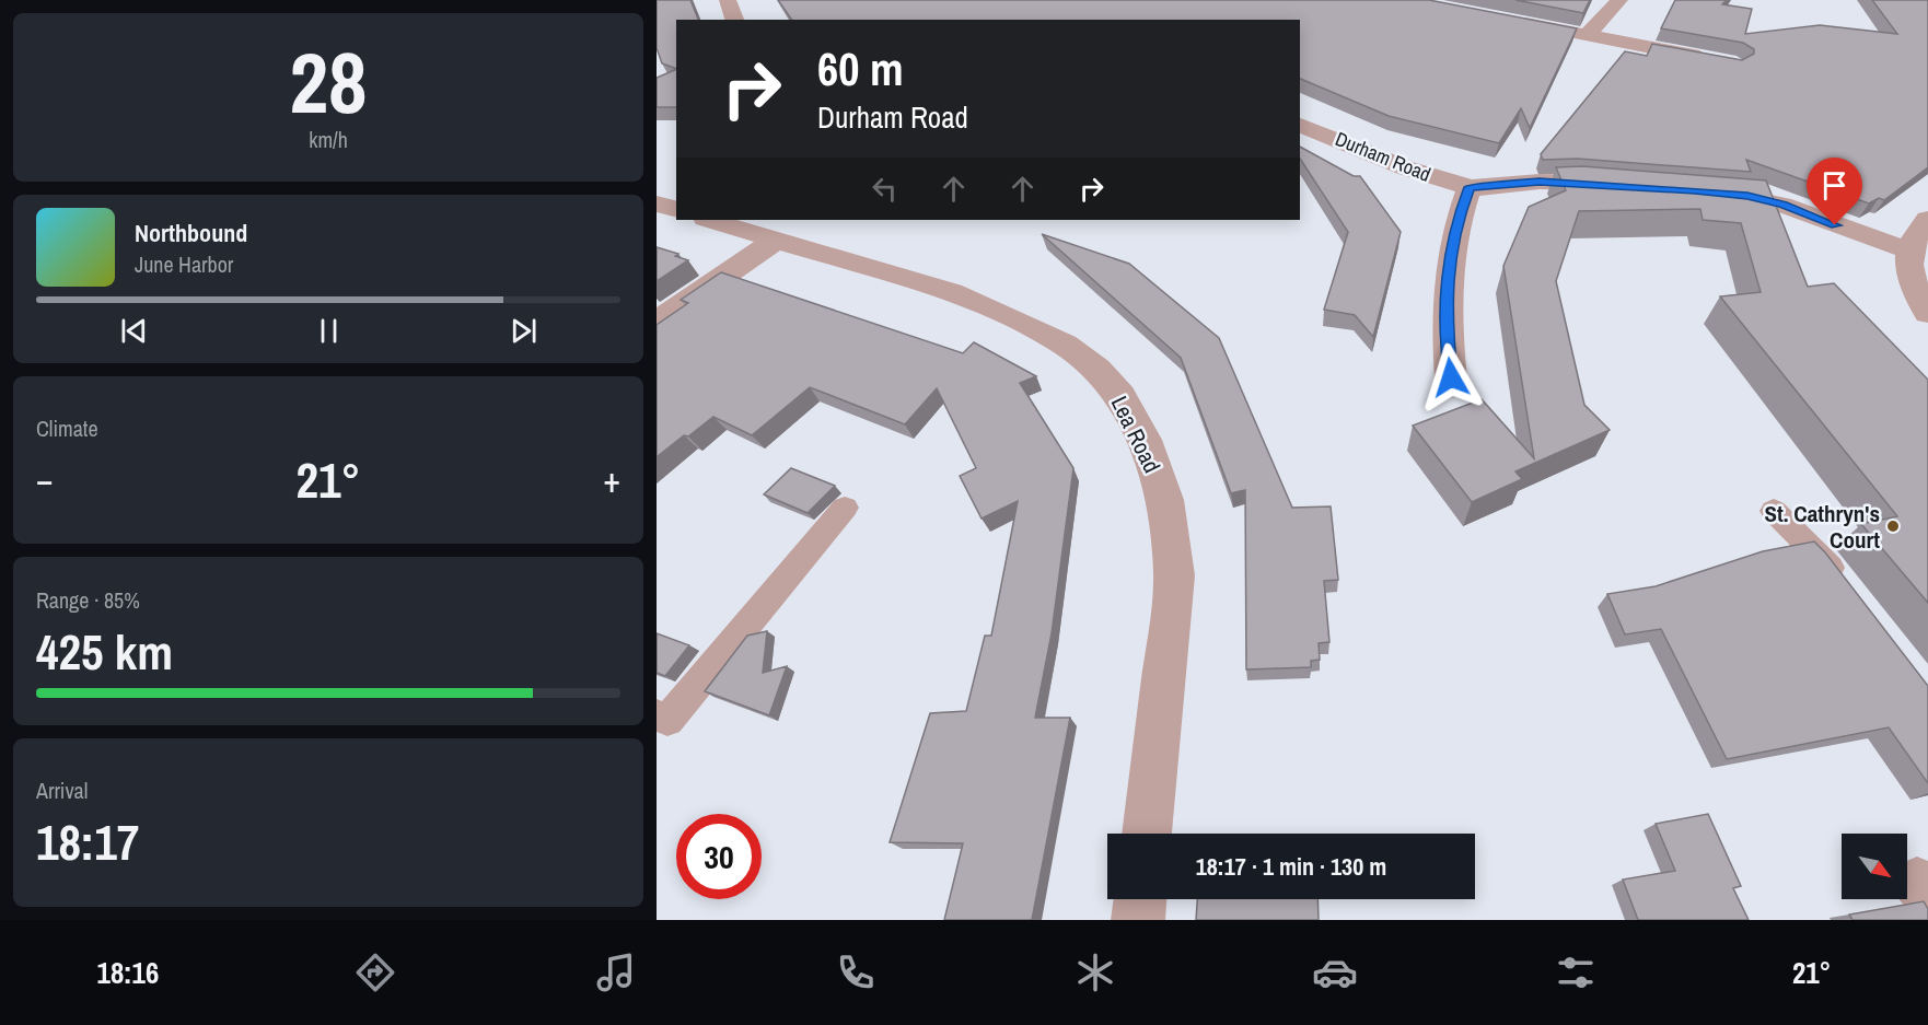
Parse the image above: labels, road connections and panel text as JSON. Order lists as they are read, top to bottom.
{
  "streets": {
    "street": ["Durham Road", "Lea Road"]
  },
  "places": ["St. Cathryn's Court"],
  "north": "bottom right",
  "page": {
    "tile": [
      ["28", "km/h"],
      "Climate",
      ["Range · 85%", "425 km"],
      ["Arrival", "18:17"]
    ],
    "turn": ["60 m", "Durham Road"],
    "song": ["Northbound", "June Harbor"],
    "heat": ["−", "21°", "+"],
    "limit": "30",
    "trip": "18:17 · 1 min · 130 m",
    "tabs": ["18:16", "21°"]
  }
}
